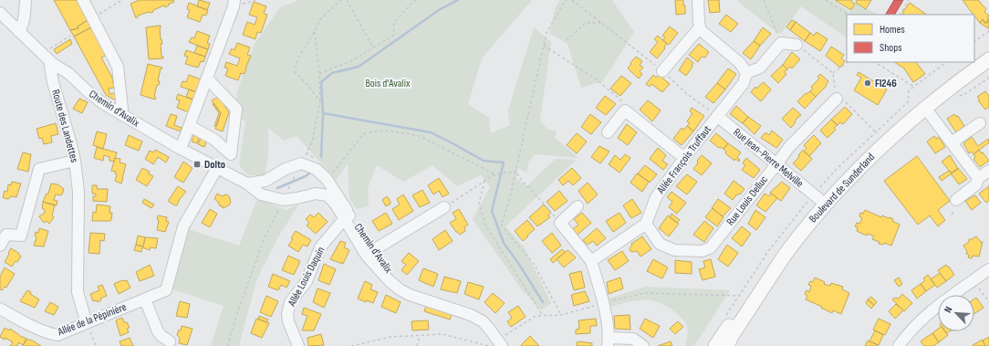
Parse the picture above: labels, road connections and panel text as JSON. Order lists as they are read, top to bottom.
{
  "streets": {
    "main road": ["Boulevard de Sunderland"],
    "street": [
      "Chemin d'Avalix",
      "Route des Landettes",
      "Rue Jean-Pierre Melville",
      "Allée François Truffaut",
      "Rue Louis Delluc",
      "Allée Louis Daquin",
      "Allée de la Pépinière"
    ]
  },
  "crossings": [
    ["Chemin d'Avalix", "Route des Landettes"],
    ["Chemin d'Avalix", "Allée Louis Daquin"],
    ["Chemin d'Avalix", "Allée de la Pépinière"],
    ["Route des Landettes", "Allée de la Pépinière"],
    ["Rue Jean-Pierre Melville", "Allée François Truffaut"],
    ["Rue Jean-Pierre Melville", "Boulevard de Sunderland"],
    ["Rue Jean-Pierre Melville", "Rue Louis Delluc"],
    ["Allée François Truffaut", "Rue Louis Delluc"]
  ],
  "parks": ["Bois d'Avalix"],
  "places": {
    "other": ["Fl246"],
    "transit": ["Dolto"]
  },
  "legend": ["Homes", "Shops"],
  "north": "top left"
}
